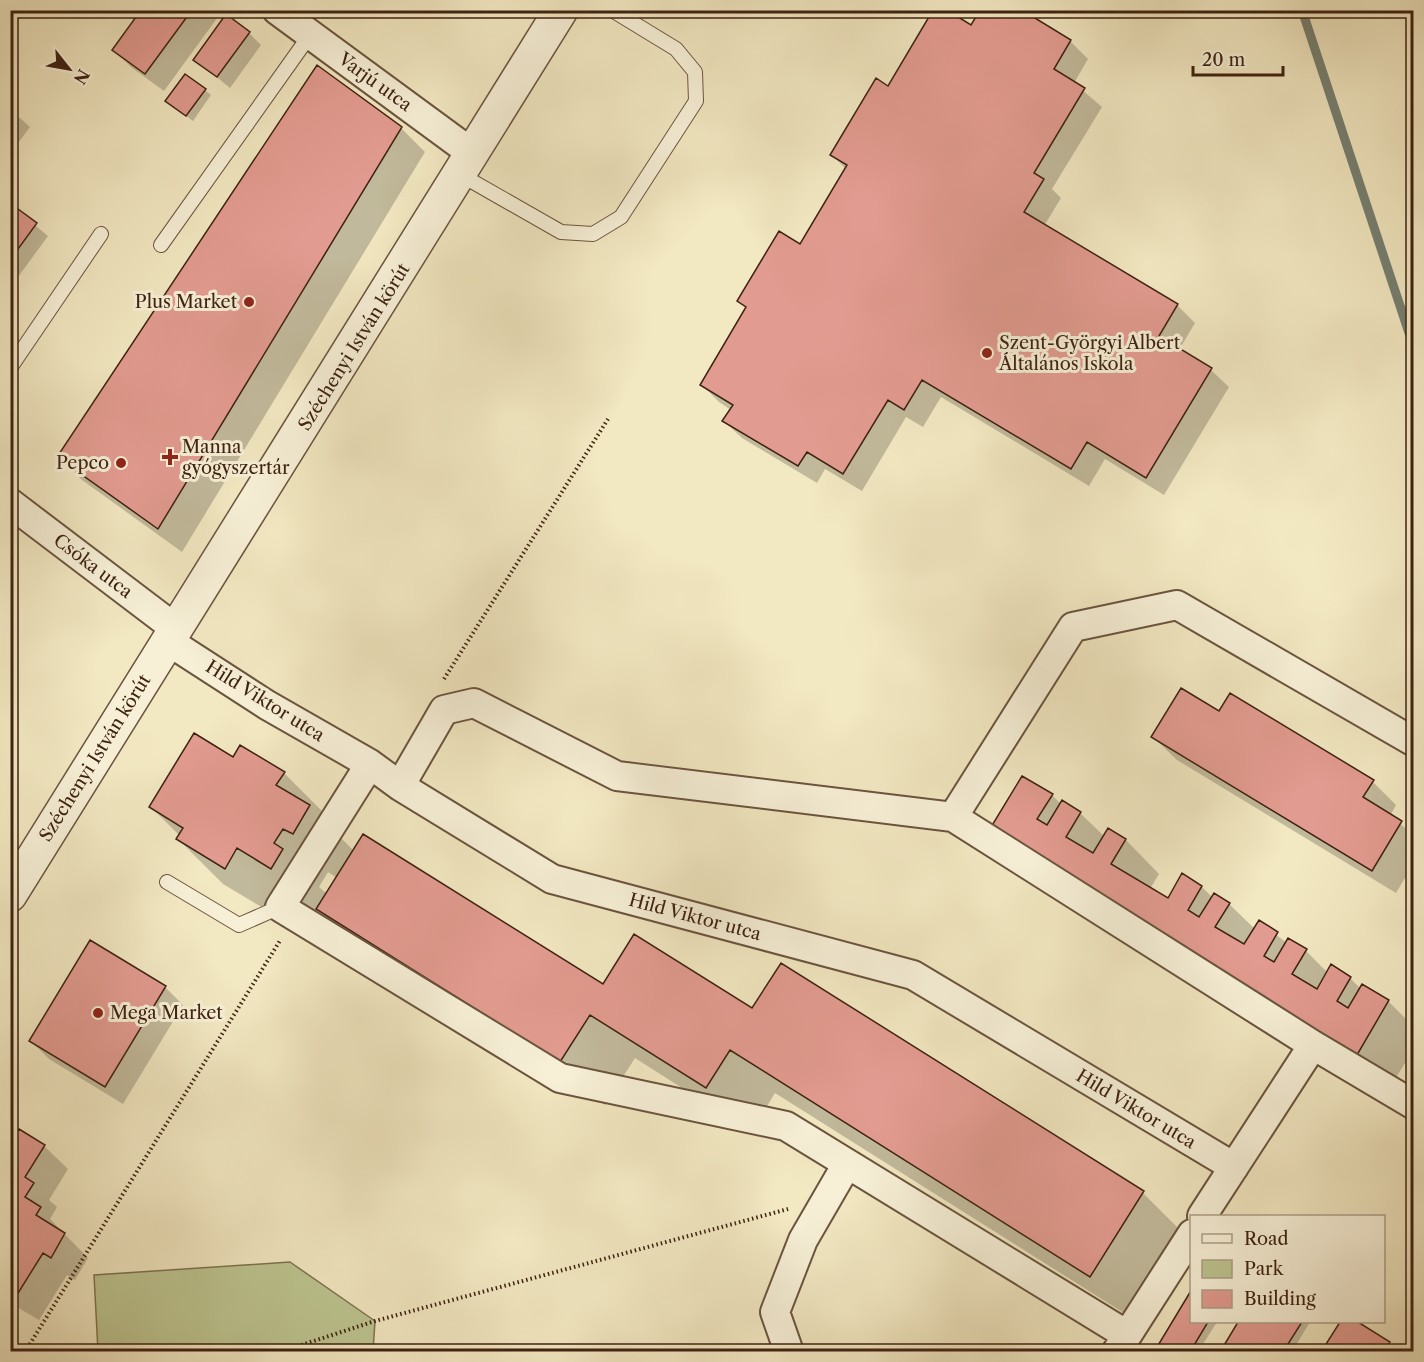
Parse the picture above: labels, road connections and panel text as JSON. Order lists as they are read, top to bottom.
{
  "streets": {
    "street": [
      "Varjú utca",
      "Széchenyi István körút",
      "Csóka utca",
      "Hild Viktor utca"
    ]
  },
  "crossings": [
    ["Varjú utca", "Széchenyi István körút"],
    ["Széchenyi István körút", "Csóka utca"],
    ["Széchenyi István körút", "Hild Viktor utca"],
    ["Csóka utca", "Hild Viktor utca"]
  ],
  "places": {
    "other": [
      "Plus Market",
      "Szent-Györgyi Albert Általános Iskola",
      "Pepco",
      "Mega Market"
    ],
    "health": ["Manna gyógyszertár"]
  },
  "legend": ["Road", "Park", "Building"],
  "scale_bar": "20 m",
  "north": "bottom right"
}
